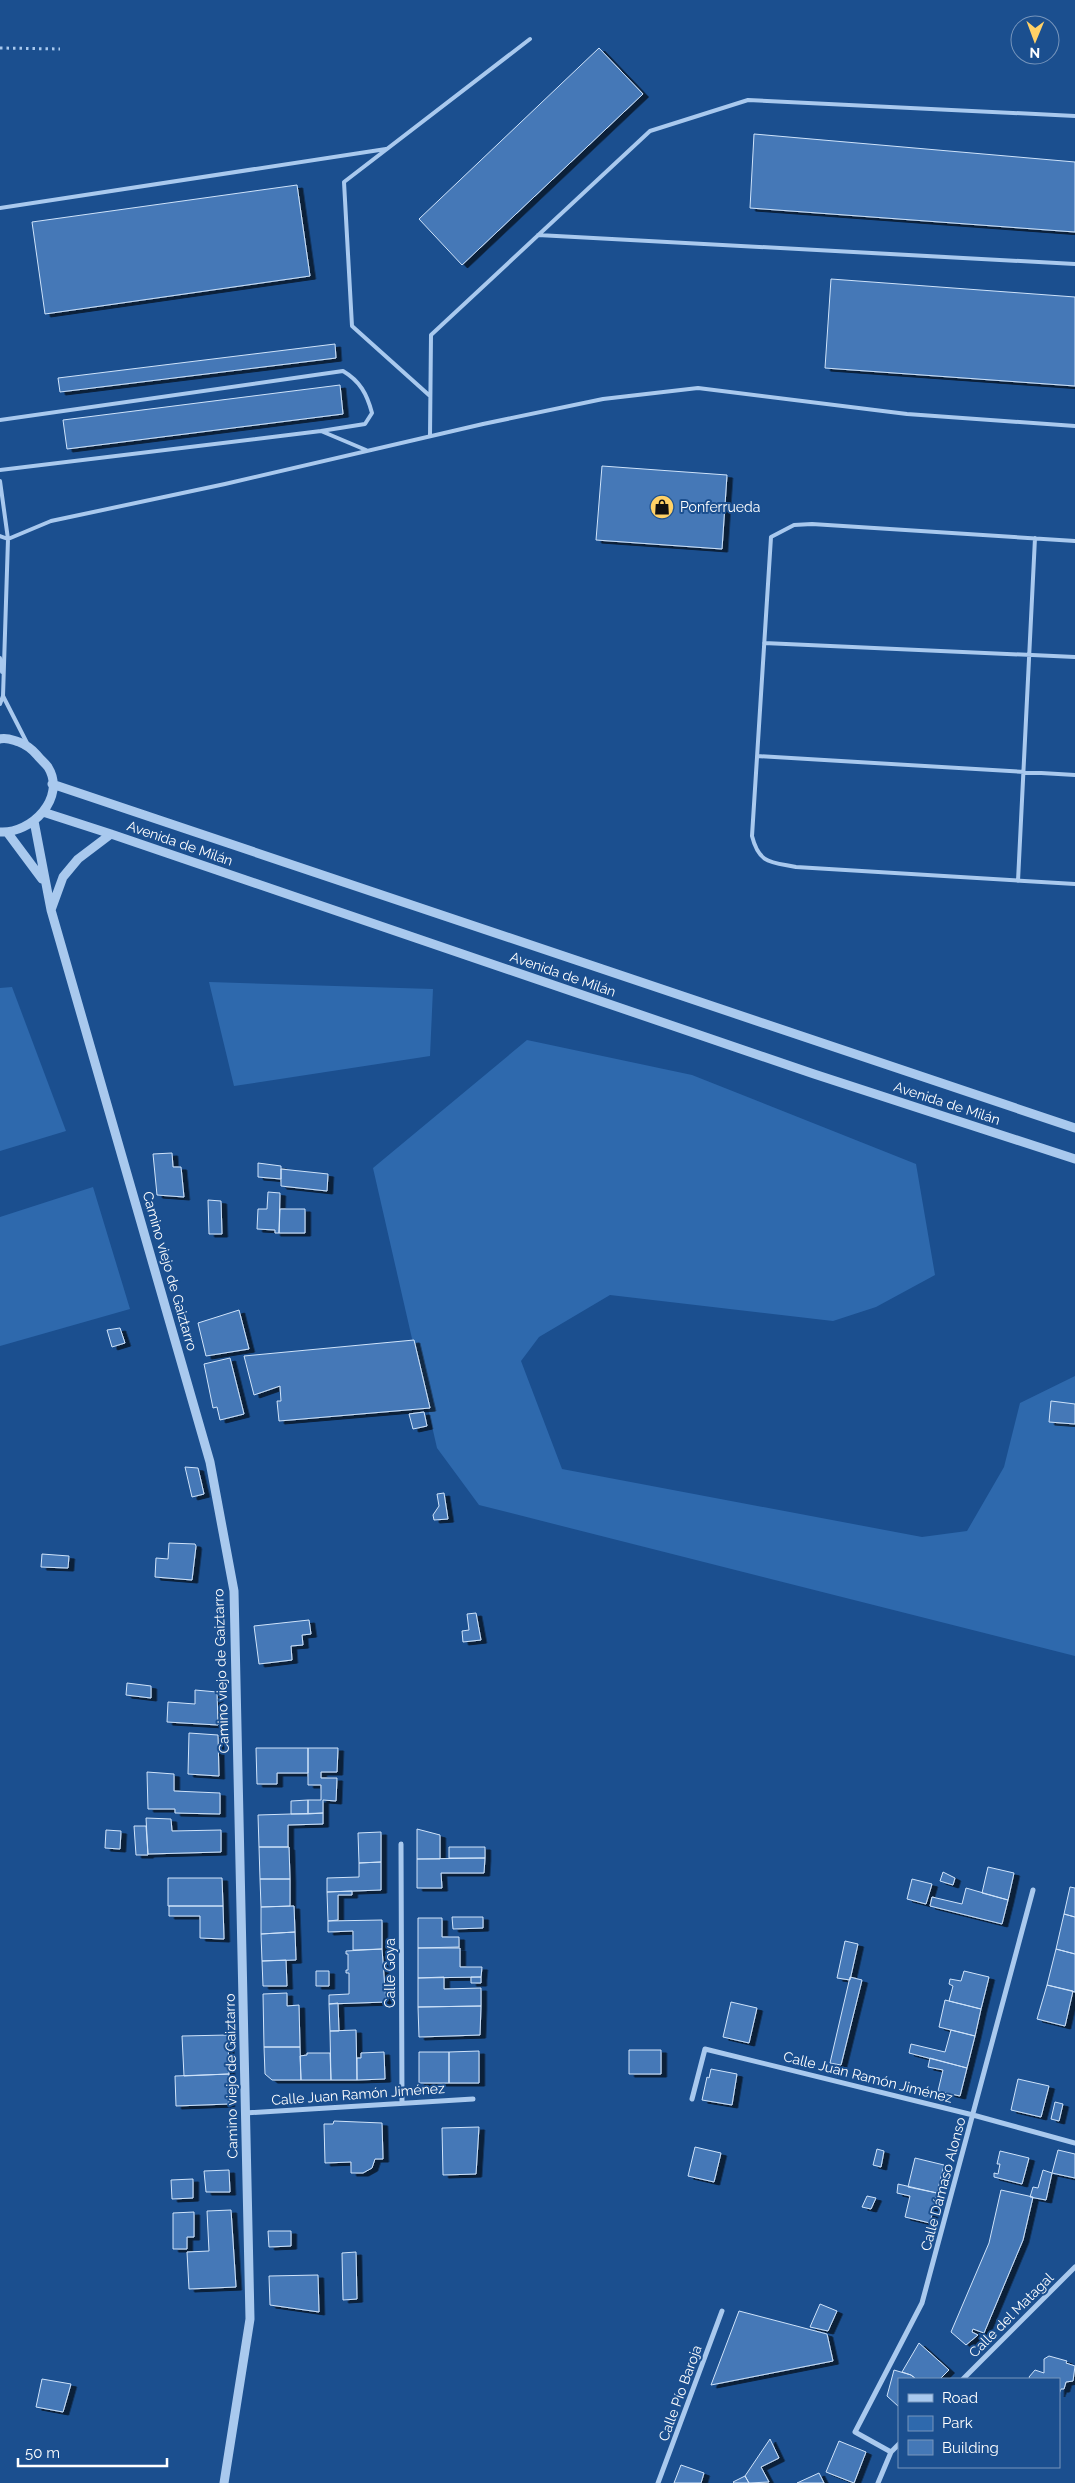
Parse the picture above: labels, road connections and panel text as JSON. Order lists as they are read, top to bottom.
{
  "streets": {
    "street": [
      "Avenida de Milán",
      "Camino viejo de Gaiztarro",
      "Calle Goya",
      "Calle Juan Ramón Jiménez",
      "Calle Dámaso Alonso",
      "Calle del Matagal",
      "Calle Pío Baroja"
    ]
  },
  "crossings": [
    ["Camino viejo de Gaiztarro", "Calle Juan Ramón Jiménez"],
    ["Calle Goya", "Calle Juan Ramón Jiménez"],
    ["Calle Juan Ramón Jiménez", "Calle Dámaso Alonso"]
  ],
  "places": {
    "shop": ["Ponferrueda"]
  },
  "legend": ["Road", "Park", "Building"],
  "scale_bar": "50 m",
  "north": "bottom"
}
